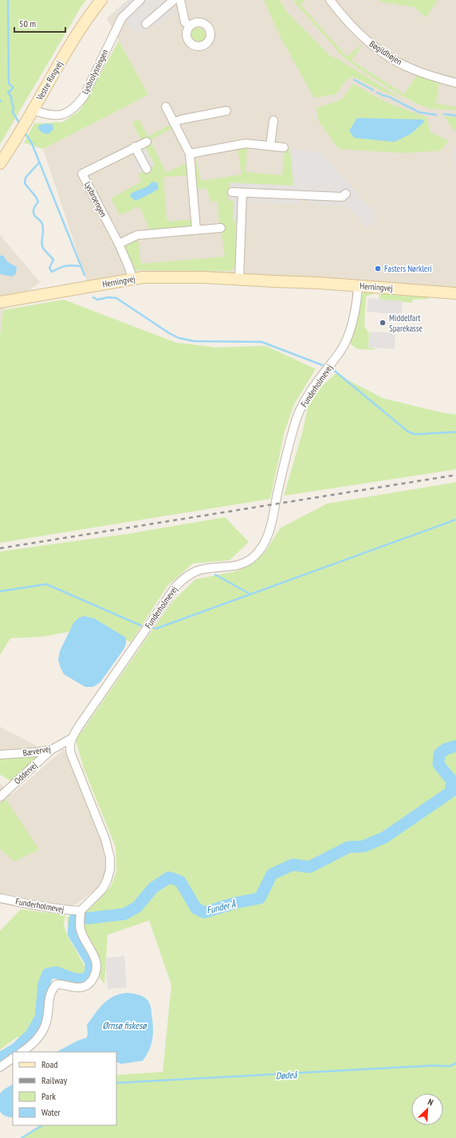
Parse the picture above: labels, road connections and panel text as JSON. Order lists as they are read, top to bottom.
{
  "streets": {
    "street": [
      "Bøgildhøjen",
      "Lysbrolysningen",
      "Vestre Ringvej",
      "Lysbroengen",
      "Herningvej",
      "Funderholmevej",
      "Bævervej",
      "Oddervej"
    ]
  },
  "crossings": [
    ["Lysbrolysningen", "Vestre Ringvej"],
    ["Lysbroengen", "Herningvej"],
    ["Herningvej", "Funderholmevej"],
    ["Funderholmevej", "Bævervej"],
    ["Bævervej", "Oddervej"]
  ],
  "water": ["Funder Å", "Ørnsø fiskesø", "Dødeå"],
  "places": ["Fasters Nørkleri", "Middelfart Sparekasse"],
  "legend": [
    "Road",
    "Railway",
    "Park",
    "Water"
  ],
  "scale_bar": "50 m",
  "north": "top right"
}
